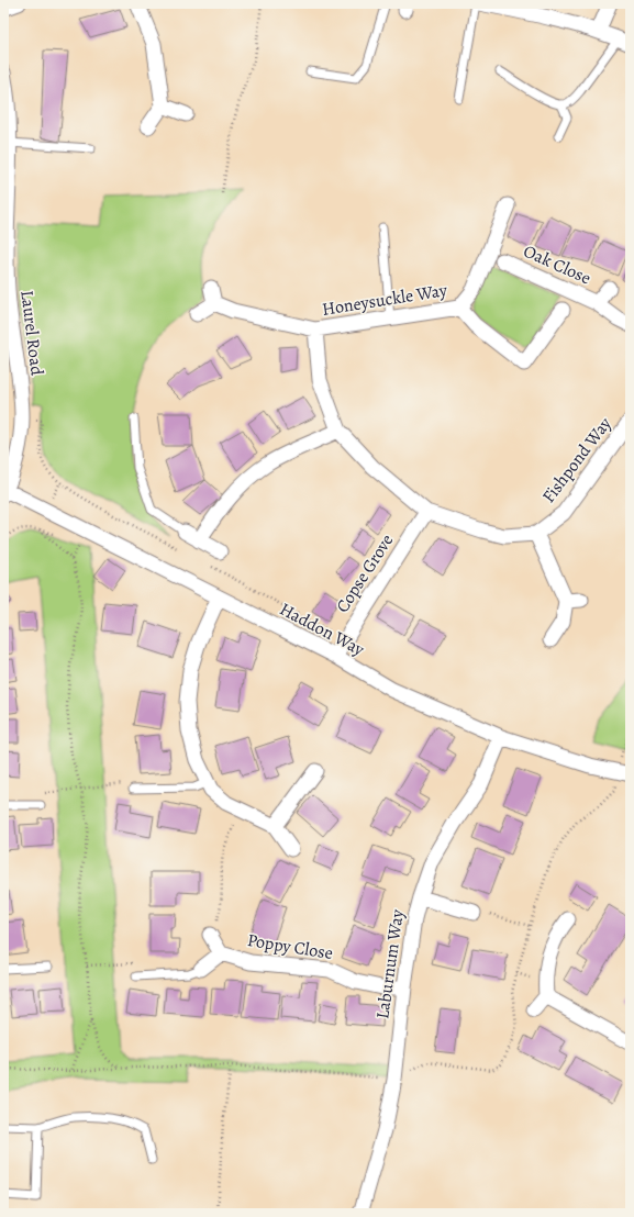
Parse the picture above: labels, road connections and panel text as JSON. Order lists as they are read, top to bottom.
{
  "streets": {
    "street": [
      "Oak Close",
      "Honeysuckle Way",
      "Laurel Road",
      "Fishpond Way",
      "Copse Grove",
      "Haddon Way",
      "Poppy Close",
      "Laburnum Way"
    ]
  },
  "crossings": [
    ["Honeysuckle Way", "Copse Grove"],
    ["Laurel Road", "Haddon Way"],
    ["Copse Grove", "Haddon Way"],
    ["Haddon Way", "Laburnum Way"],
    ["Poppy Close", "Laburnum Way"]
  ]
}
